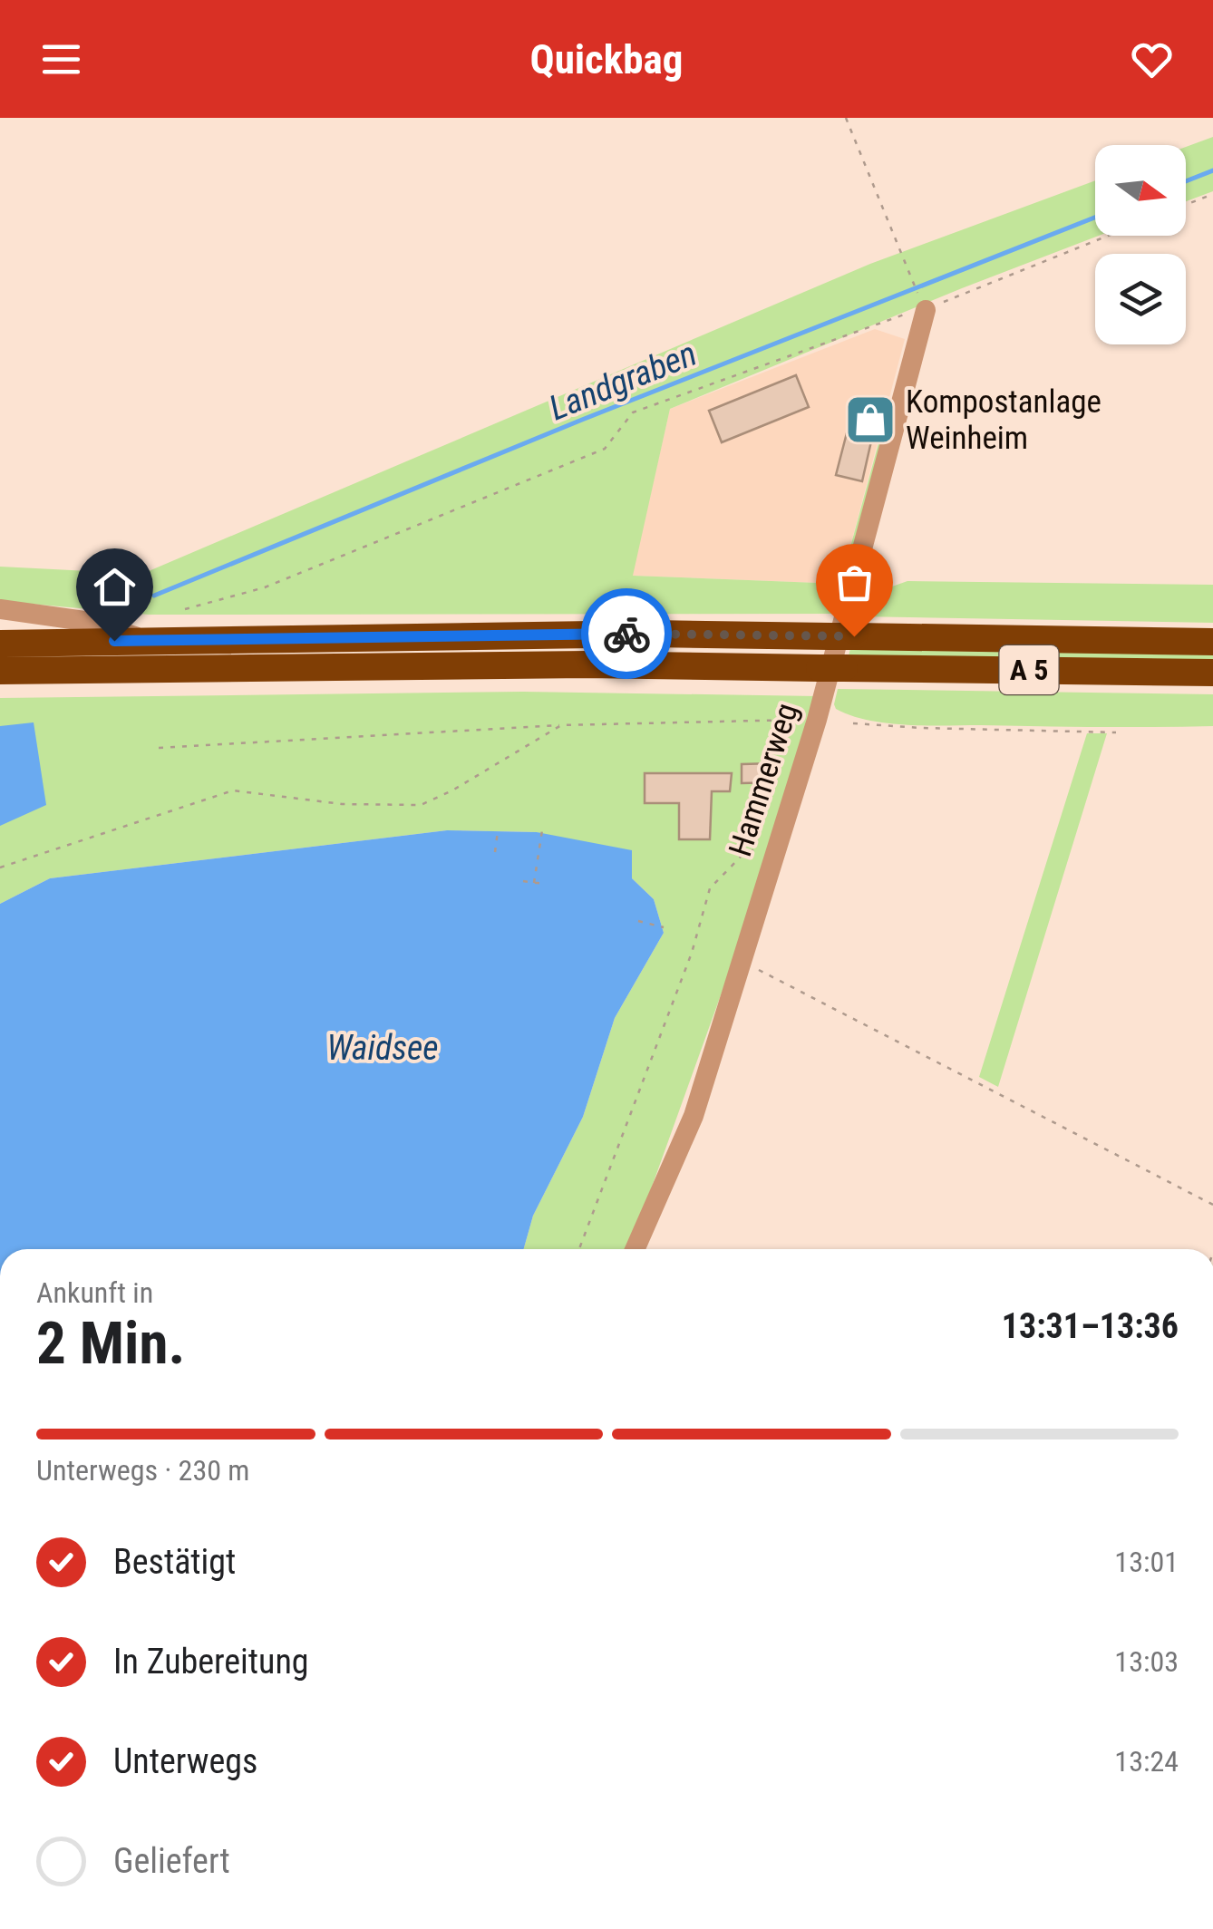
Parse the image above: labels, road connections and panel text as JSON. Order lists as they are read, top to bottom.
{
  "streets": {
    "highway": ["A 5"],
    "street": ["Hammerweg"]
  },
  "water": ["Landgraben", "Waidsee"],
  "places": {
    "shop": ["Kompostanlage Weinheim"]
  },
  "north": "right",
  "page": {
    "header": "Quickbag",
    "heading": ["2 Min.", "Ankunft in", "13:31–13:36"],
    "bar": "Unterwegs · 230 m",
    "list": [
      ["Bestätigt", "13:01"],
      ["In Zubereitung", "13:03"],
      ["Unterwegs", "13:24"],
      "Geliefert"
    ]
  }
}
